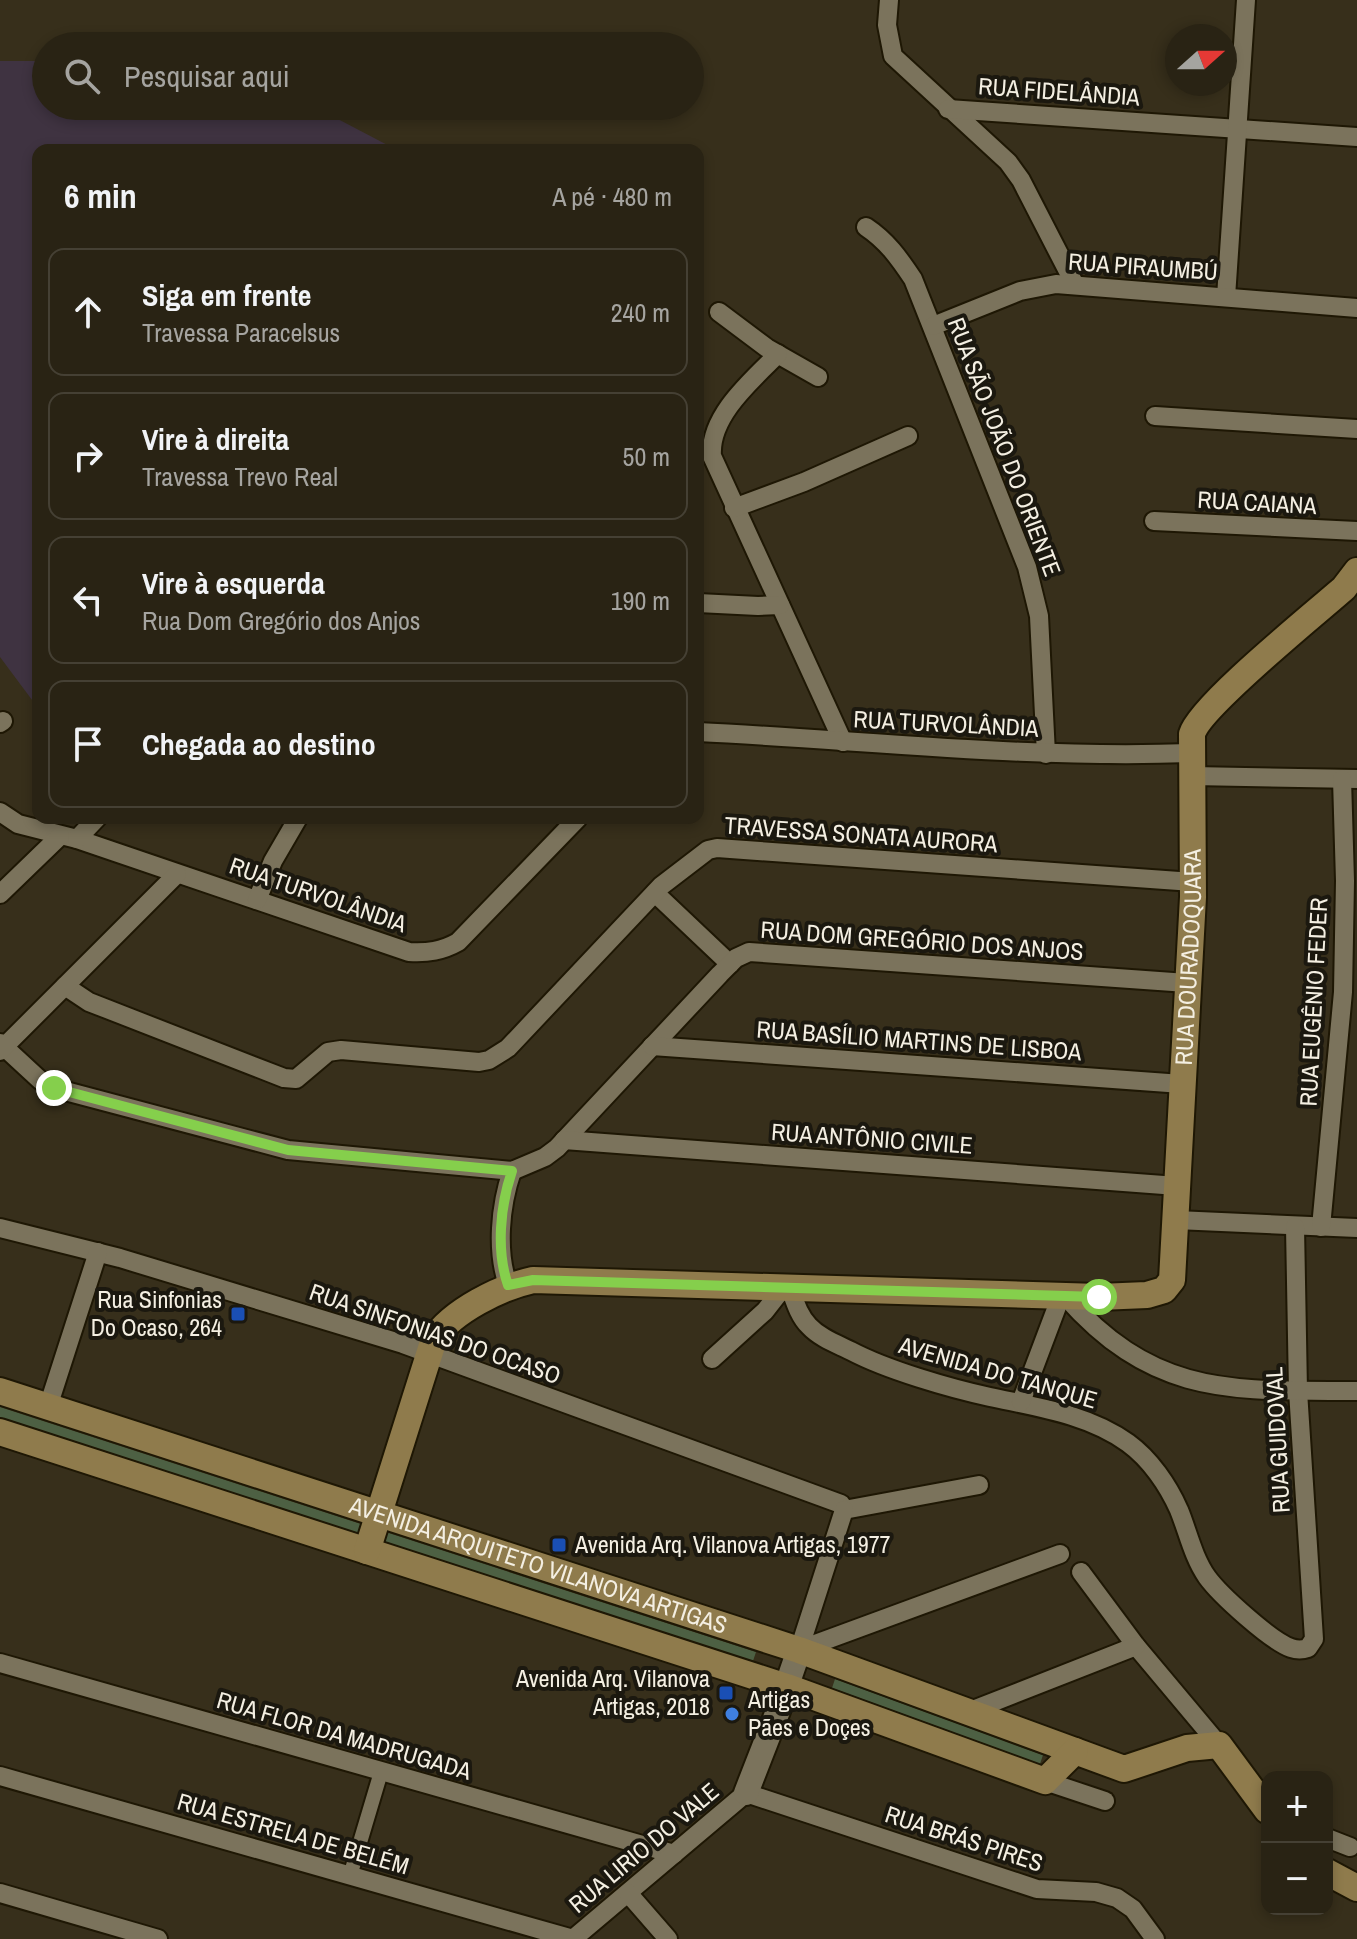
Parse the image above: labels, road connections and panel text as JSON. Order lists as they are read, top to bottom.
{
  "streets": {
    "main road": ["RUA DOURADOQUARA", "AVENIDA ARQUITETO VILANOVA ARTIGAS"],
    "street": [
      "RUA FIDELÂNDIA",
      "RUA PIRAUMBÚ",
      "RUA SÃO JOÃO DO ORIENTE",
      "RUA CAIANA",
      "RUA TURVOLÂNDIA",
      "TRAVESSA SONATA AURORA",
      "RUA DOM GREGÓRIO DOS ANJOS",
      "RUA EUGÊNIO FEDER",
      "RUA BASÍLIO MARTINS DE LISBOA",
      "RUA ANTÔNIO CIVILE",
      "RUA SINFONIAS DO OCASO",
      "AVENIDA DO TANQUE",
      "RUA GUIDOVAL",
      "RUA FLOR DA MADRUGADA",
      "RUA ESTRELA DE BELÉM",
      "RUA BRÁS PIRES",
      "RUA LIRIO DO VALE"
    ]
  },
  "crossings": [
    ["RUA PIRAUMBÚ", "RUA SÃO JOÃO DO ORIENTE"],
    ["RUA SÃO JOÃO DO ORIENTE", "RUA TURVOLÂNDIA"],
    ["RUA TURVOLÂNDIA", "RUA DOURADOQUARA"],
    ["RUA TURVOLÂNDIA", "RUA EUGÊNIO FEDER"],
    ["TRAVESSA SONATA AURORA", "RUA DOURADOQUARA"],
    ["RUA DOM GREGÓRIO DOS ANJOS", "RUA DOURADOQUARA"],
    ["RUA DOM GREGÓRIO DOS ANJOS", "RUA BASÍLIO MARTINS DE LISBOA"],
    ["RUA DOM GREGÓRIO DOS ANJOS", "RUA ANTÔNIO CIVILE"],
    ["RUA DOURADOQUARA", "RUA BASÍLIO MARTINS DE LISBOA"],
    ["RUA DOURADOQUARA", "RUA ANTÔNIO CIVILE"],
    ["RUA DOURADOQUARA", "AVENIDA DO TANQUE"],
    ["AVENIDA DO TANQUE", "RUA GUIDOVAL"],
    ["RUA FLOR DA MADRUGADA", "RUA LIRIO DO VALE"],
    ["RUA ESTRELA DE BELÉM", "RUA LIRIO DO VALE"],
    ["RUA BRÁS PIRES", "RUA LIRIO DO VALE"]
  ],
  "places": {
    "transit": ["Rua Sinfonias Do Ocaso, 264", "Avenida Arq. Vilanova Artigas, 1977", "Avenida Arq. Vilanova Artigas, 2018"],
    "other": ["Artigas Pães e Doçes"]
  },
  "north": "right",
  "page": {
    "search": "Pesquisar aqui",
    "heading": ["6 min", "A pé · 480 m"],
    "list": [
      ["Siga em frente", "Travessa Paracelsus", "240 m"],
      ["Vire à direita", "Travessa Trevo Real", "50 m"],
      ["Vire à esquerda", "Rua Dom Gregório dos Anjos", "190 m"],
      "Chegada ao destino"
    ],
    "map_buttons": ["+", "−"]
  }
}
